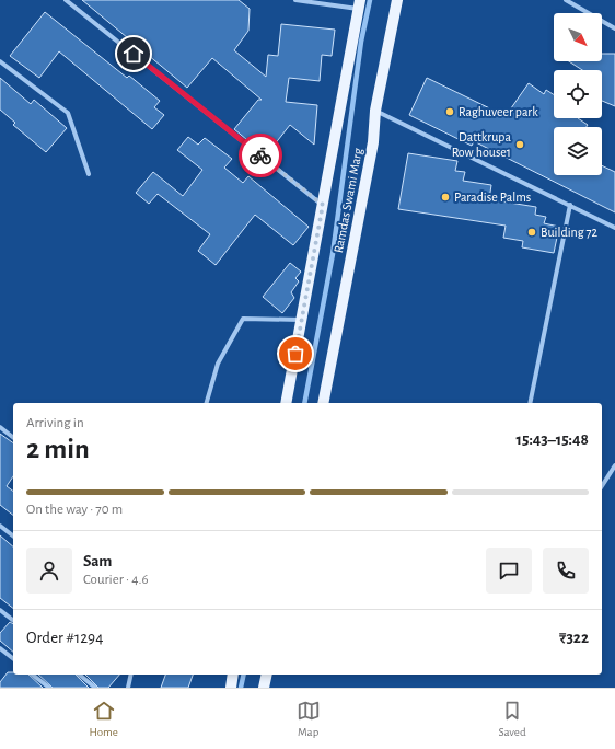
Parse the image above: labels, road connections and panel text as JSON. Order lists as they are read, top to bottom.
{
  "streets": {
    "main road": ["Ramdas Swami Marg"]
  },
  "places": [
    "Raghuveer park",
    "Dattkrupa Row house1",
    "Paradise Palms",
    "Building 72"
  ],
  "north": "bottom right",
  "page": {
    "heading": ["2 min", "Arriving in", "15:43–15:48"],
    "panel": [
      "Sam",
      "Courier · 4.6",
      "Order #1294",
      "₹322"
    ],
    "bar": "On the way · 70 m",
    "tabs": ["Home", "Map", "Saved"]
  }
}
